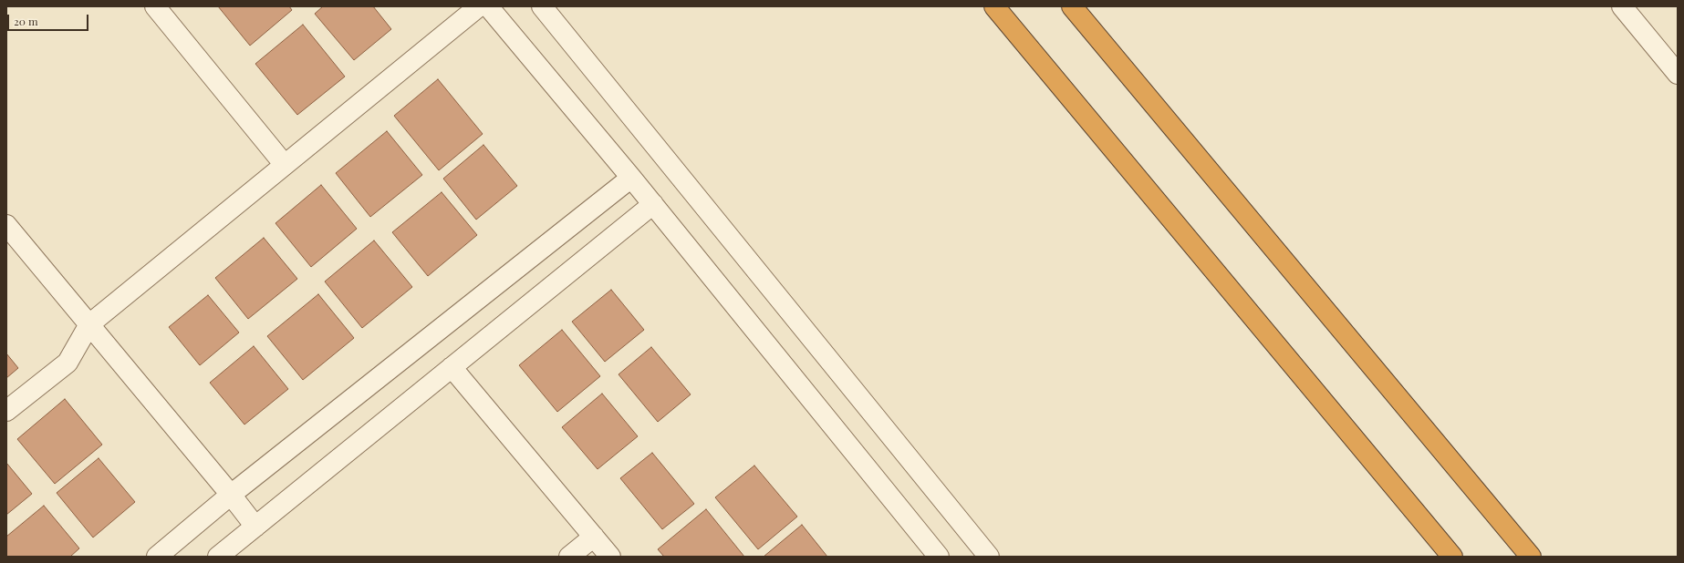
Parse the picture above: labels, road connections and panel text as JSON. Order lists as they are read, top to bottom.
{
  "scale_bar": "20 m"
}
